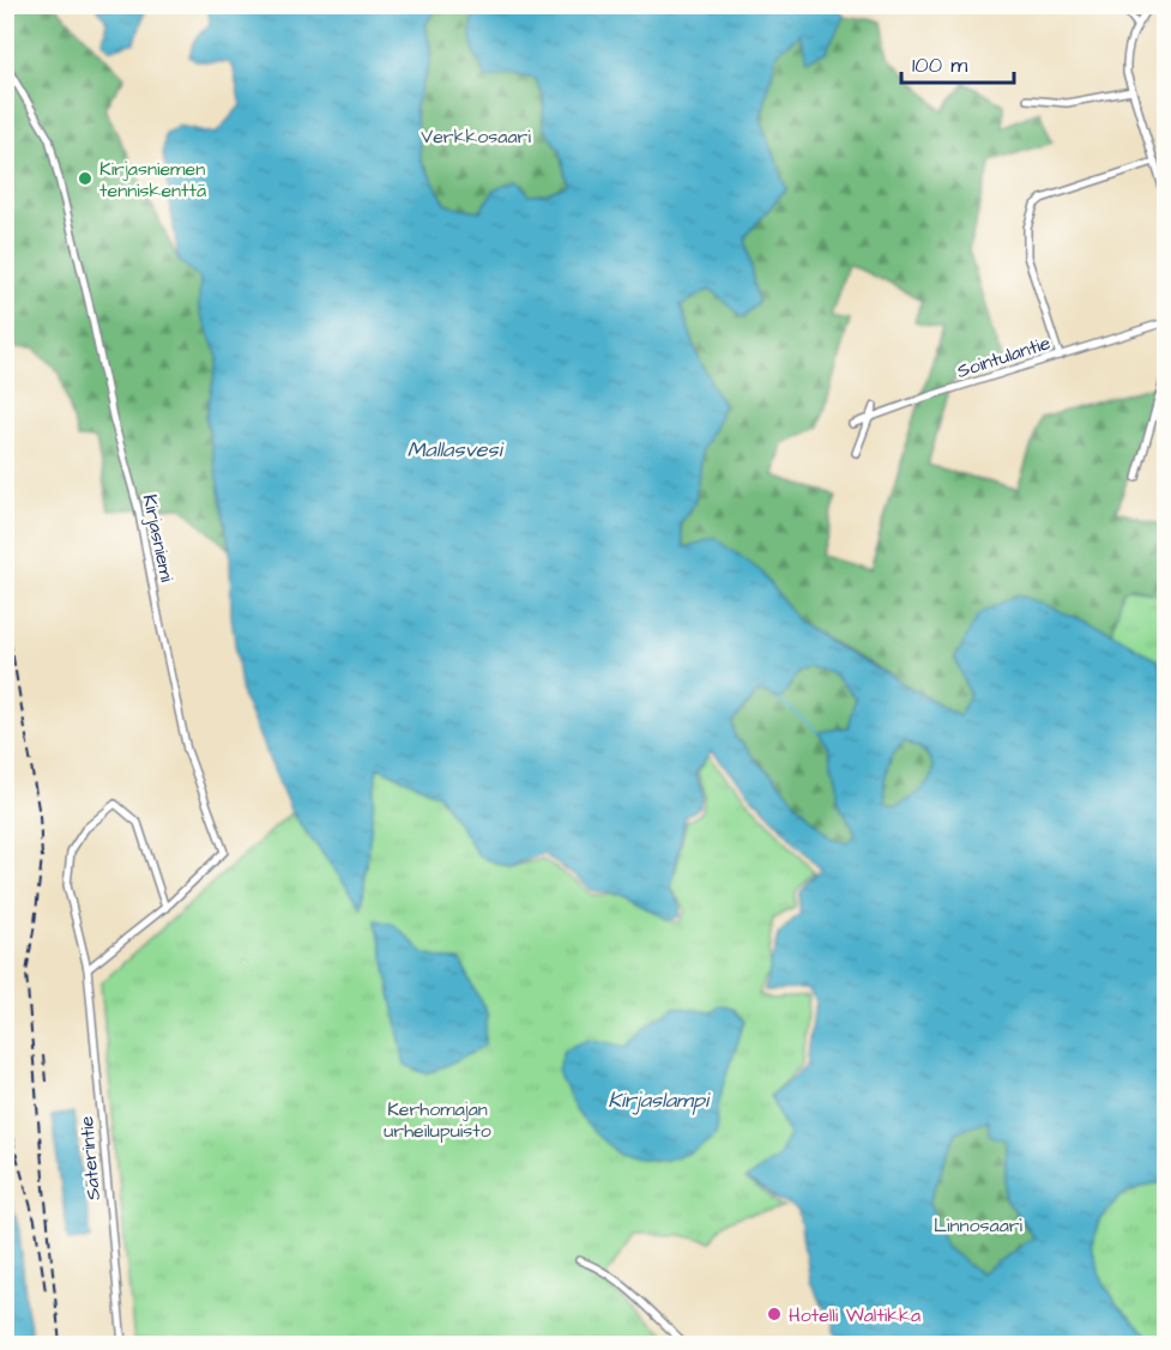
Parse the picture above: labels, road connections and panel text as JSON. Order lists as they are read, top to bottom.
{
  "streets": {
    "street": ["Sointulantie", "Kirjasniemi", "Säterintie"]
  },
  "crossings": [
    ["Kirjasniemi", "Säterintie"]
  ],
  "water": ["Mallasvesi", "Kirjaslampi"],
  "parks": ["Verkkosaari", "Kerhomajan urheilupuisto", "Linnosaari"],
  "places": ["Kirjasniemen tenniskenttä", "Hotelli Waltikka"],
  "scale_bar": "100 m"
}
